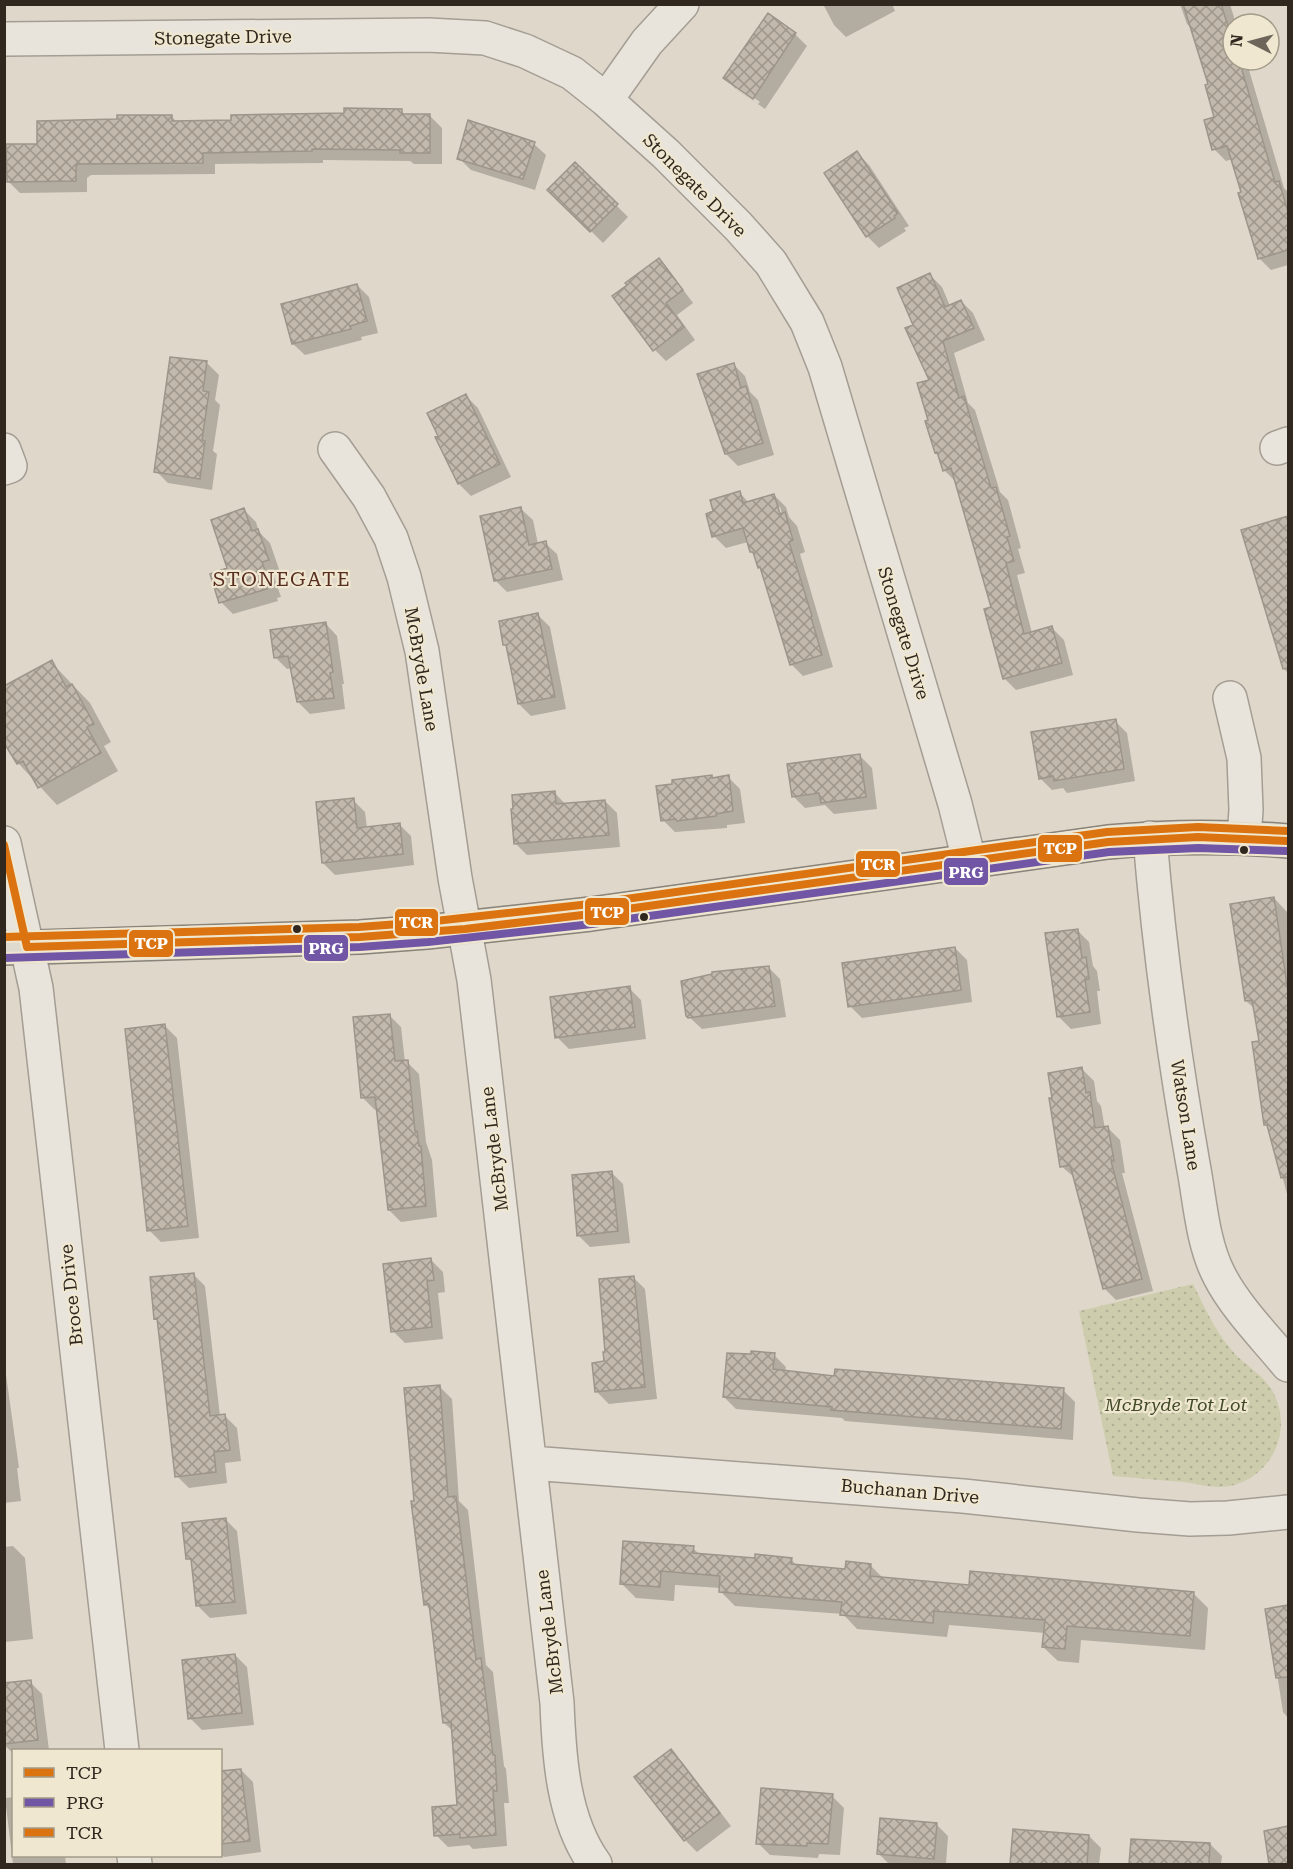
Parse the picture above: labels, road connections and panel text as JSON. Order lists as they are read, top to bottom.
{
  "streets": {
    "street": [
      "Stonegate Drive",
      "McBryde Lane",
      "Watson Lane",
      "Broce Drive",
      "Buchanan Drive"
    ]
  },
  "crossings": [
    ["McBryde Lane", "Buchanan Drive"]
  ],
  "districts": ["STONEGATE"],
  "parks": ["McBryde Tot Lot"],
  "lines": ["transit line TCR", "transit line TCP", "transit line PRG"],
  "legend": ["TCP", "PRG", "TCR"],
  "north": "left"
}
